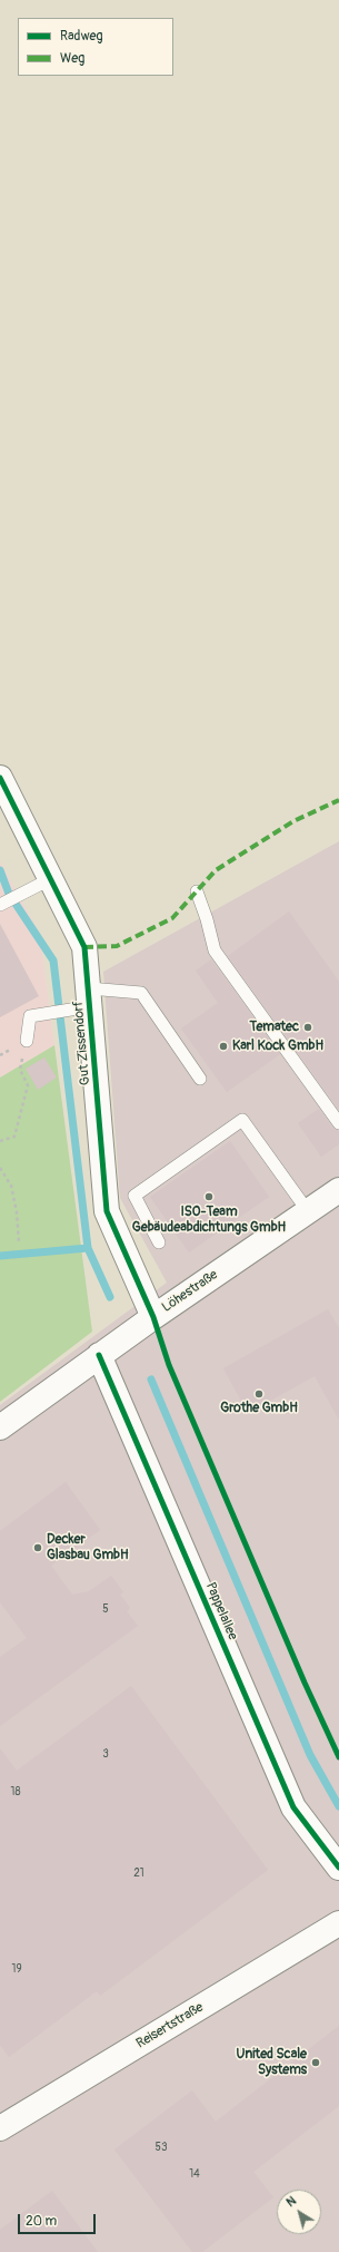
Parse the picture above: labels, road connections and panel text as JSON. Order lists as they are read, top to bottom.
{
  "streets": {
    "street": [
      "Gut Zissendorf",
      "Löhestraße",
      "Pappelallee",
      "Reisertstraße"
    ]
  },
  "crossings": [
    ["Gut Zissendorf", "Löhestraße"],
    ["Löhestraße", "Pappelallee"]
  ],
  "places": [
    "Tematec",
    "Karl Kock GmbH",
    "ISO-Team Gebäudeabdichtungs GmbH",
    "Grothe GmbH",
    "Decker Glasbau GmbH",
    "United Scale Systems"
  ],
  "house_numbers": [
    "5",
    "3",
    "18",
    "21",
    "19",
    "53",
    "14"
  ],
  "legend": ["Radweg", "Weg"],
  "scale_bar": "20 m",
  "north": "top left"
}
